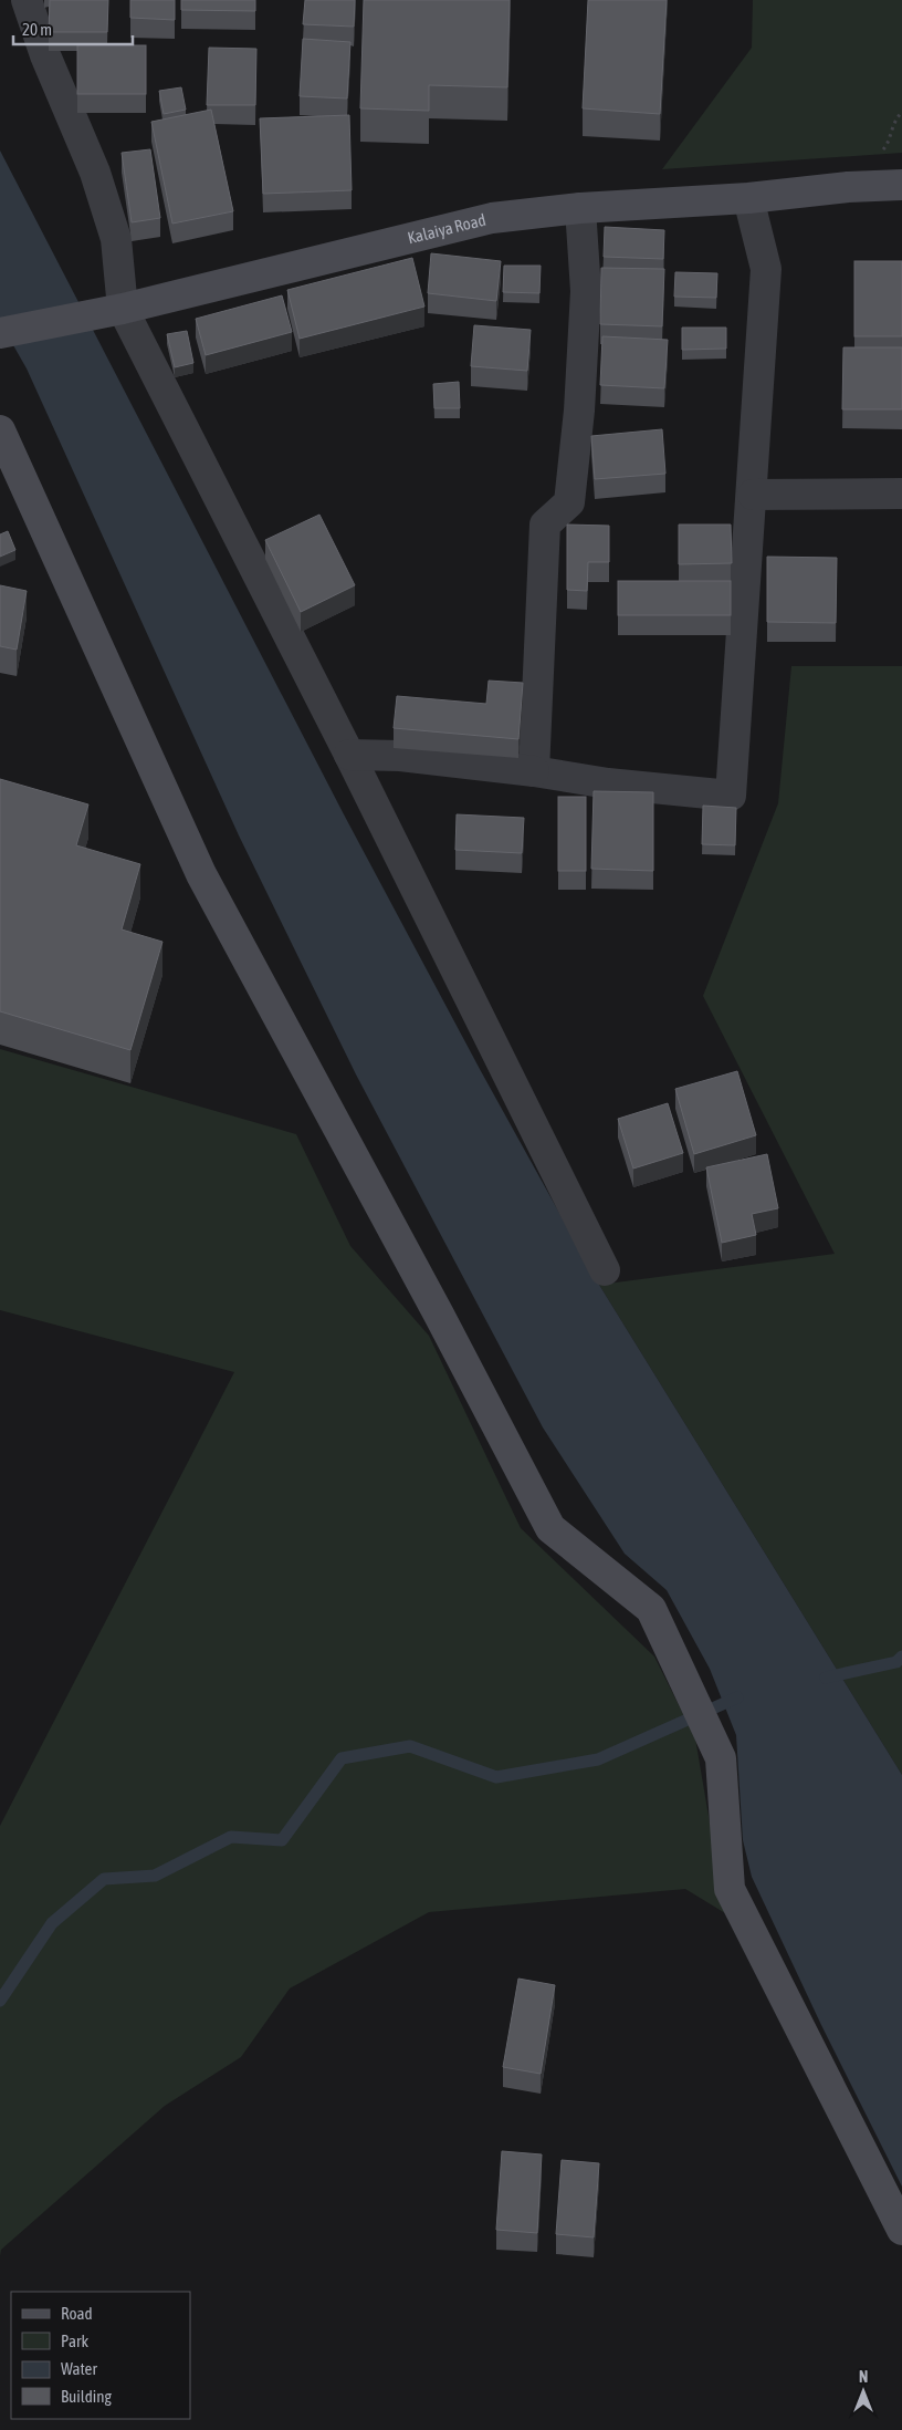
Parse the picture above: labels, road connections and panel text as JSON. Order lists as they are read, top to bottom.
{
  "streets": {
    "main road": ["Kalaiya Road"]
  },
  "legend": [
    "Road",
    "Park",
    "Water",
    "Building"
  ],
  "scale_bar": "20 m",
  "north": "top"
}
